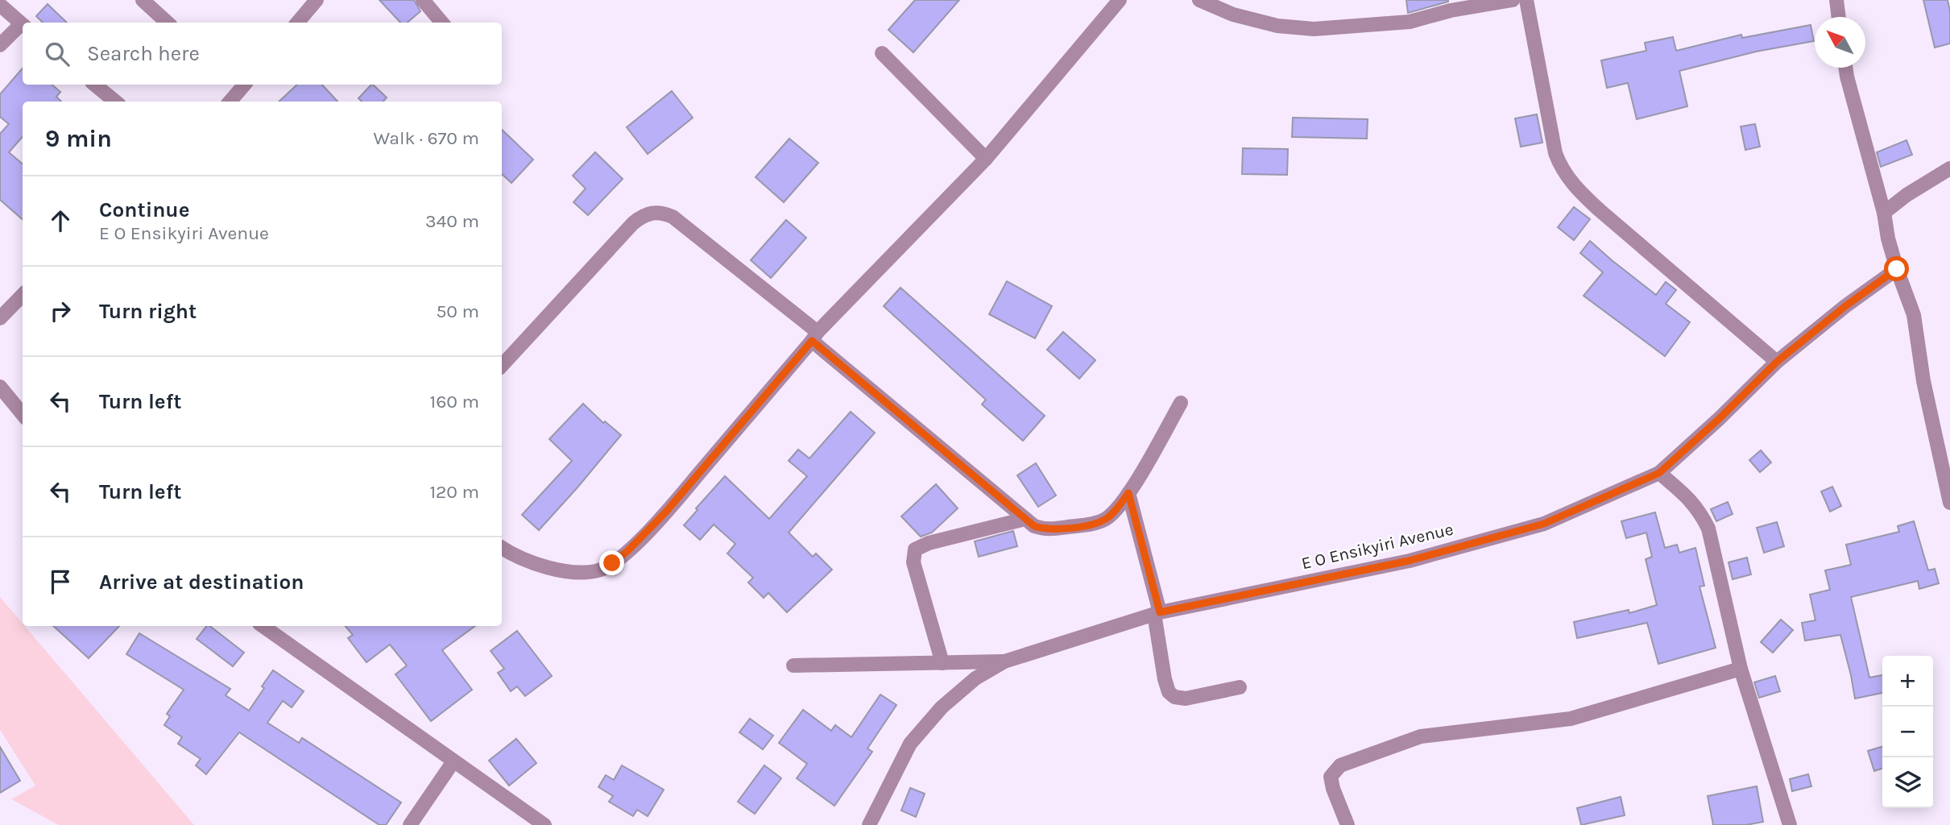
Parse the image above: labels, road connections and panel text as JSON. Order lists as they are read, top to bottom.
{
  "streets": {
    "street": ["E O Ensikyiri Avenue"]
  },
  "north": "top left",
  "page": {
    "search": "Search here",
    "heading": ["9 min", "Walk · 670 m"],
    "list": [
      ["Continue", "E O Ensikyiri Avenue", "340 m"],
      ["Turn right", "50 m"],
      ["Turn left", "160 m"],
      ["Turn left", "120 m"],
      "Arrive at destination"
    ],
    "map_buttons": ["+", "−"]
  }
}
